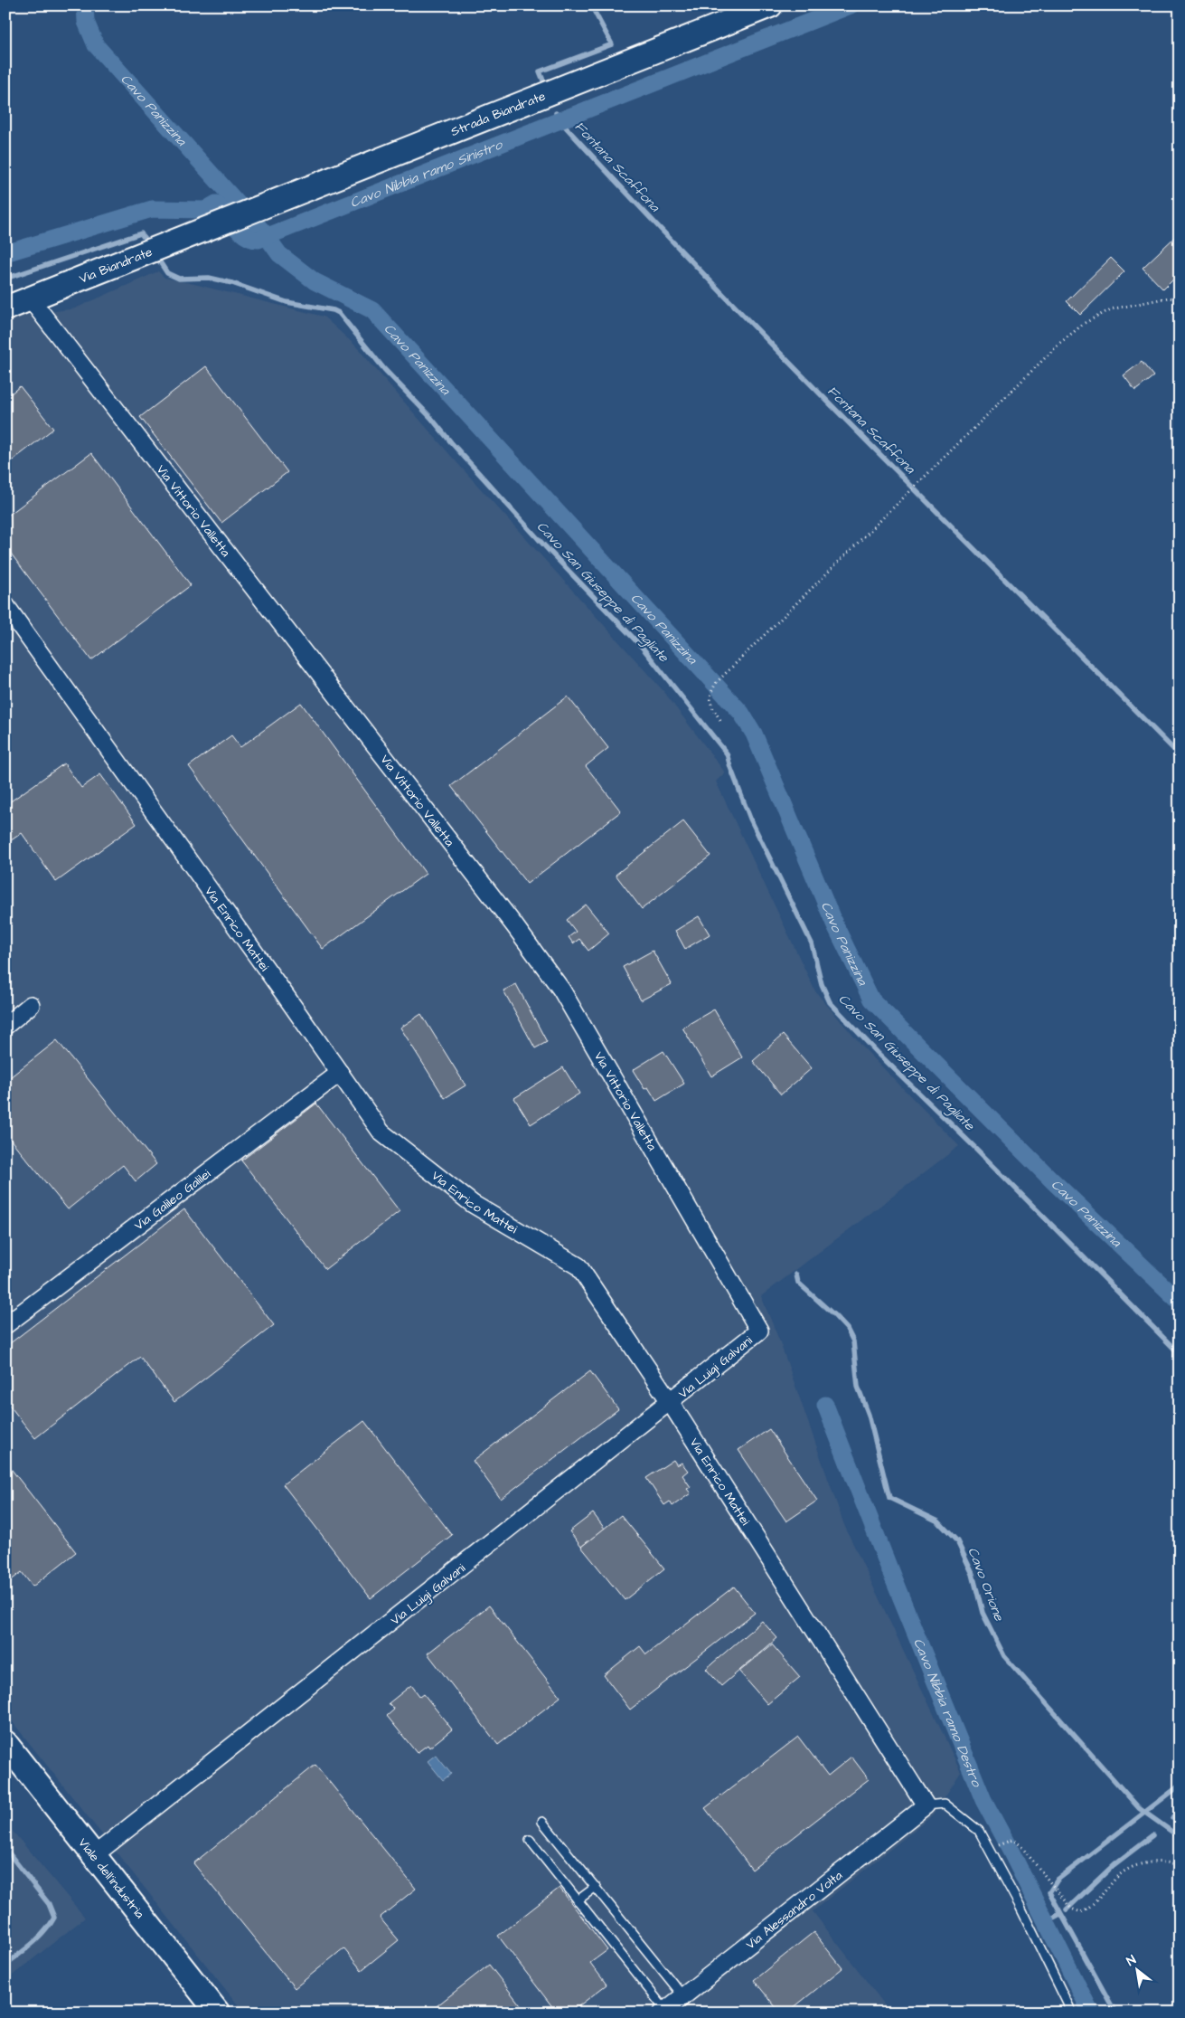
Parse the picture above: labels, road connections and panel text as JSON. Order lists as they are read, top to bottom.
{
  "streets": {
    "main road": ["Strada Biandrate", "Via Biandrate", "Viale dell'industria"],
    "street": [
      "Via Vittorio Valletta",
      "Via Enrico Mattei",
      "Via Galileo Galilei",
      "Via Luigi Galvani",
      "Via Alessandro Volta"
    ]
  },
  "crossings": [
    ["Strada Biandrate", "Via Biandrate"],
    ["Via Biandrate", "Via Vittorio Valletta"],
    ["Via Vittorio Valletta", "Via Luigi Galvani"],
    ["Via Enrico Mattei", "Via Galileo Galilei"],
    ["Via Enrico Mattei", "Via Luigi Galvani"],
    ["Via Enrico Mattei", "Via Alessandro Volta"],
    ["Via Luigi Galvani", "Viale dell'industria"]
  ],
  "water": [
    "Cavo Panizzina",
    "Fontana Scaffona",
    "Cavo Nibbia ramo Sinistro",
    "Cavo San Giuseppe di Pagliate",
    "Cavo Orione",
    "Cavo Nibbia ramo Destro"
  ],
  "north": "top left"
}
